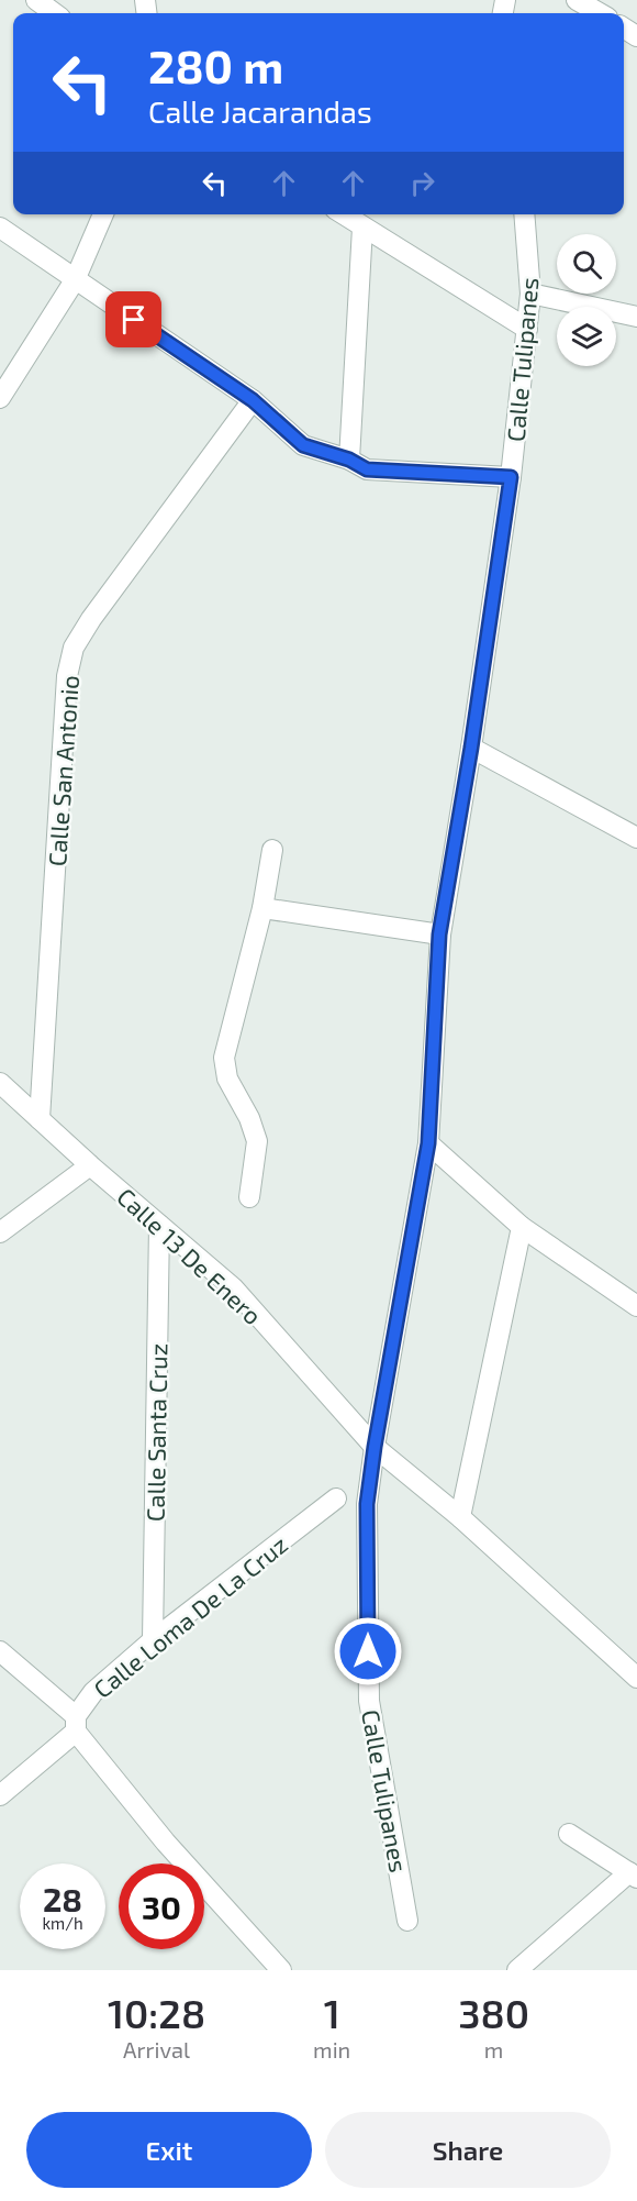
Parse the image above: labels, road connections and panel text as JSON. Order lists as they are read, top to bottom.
{
  "streets": {
    "street": [
      "Calle Tulipanes",
      "Calle San Antonio",
      "Calle 13 De Enero",
      "Calle Santa Cruz",
      "Calle Loma De La Cruz"
    ]
  },
  "crossings": [
    ["Calle Tulipanes", "Calle 13 De Enero"],
    ["Calle San Antonio", "Calle 13 De Enero"],
    ["Calle 13 De Enero", "Calle Santa Cruz"],
    ["Calle Santa Cruz", "Calle Loma De La Cruz"]
  ],
  "page": {
    "turn": ["280 m", "Calle Jacarandas"],
    "speed": "28 km/h",
    "limit": "30",
    "eta": [
      "10:28",
      "Arrival",
      "1",
      "min",
      "380",
      "m"
    ],
    "buttons": ["Exit", "Share"]
  }
}
